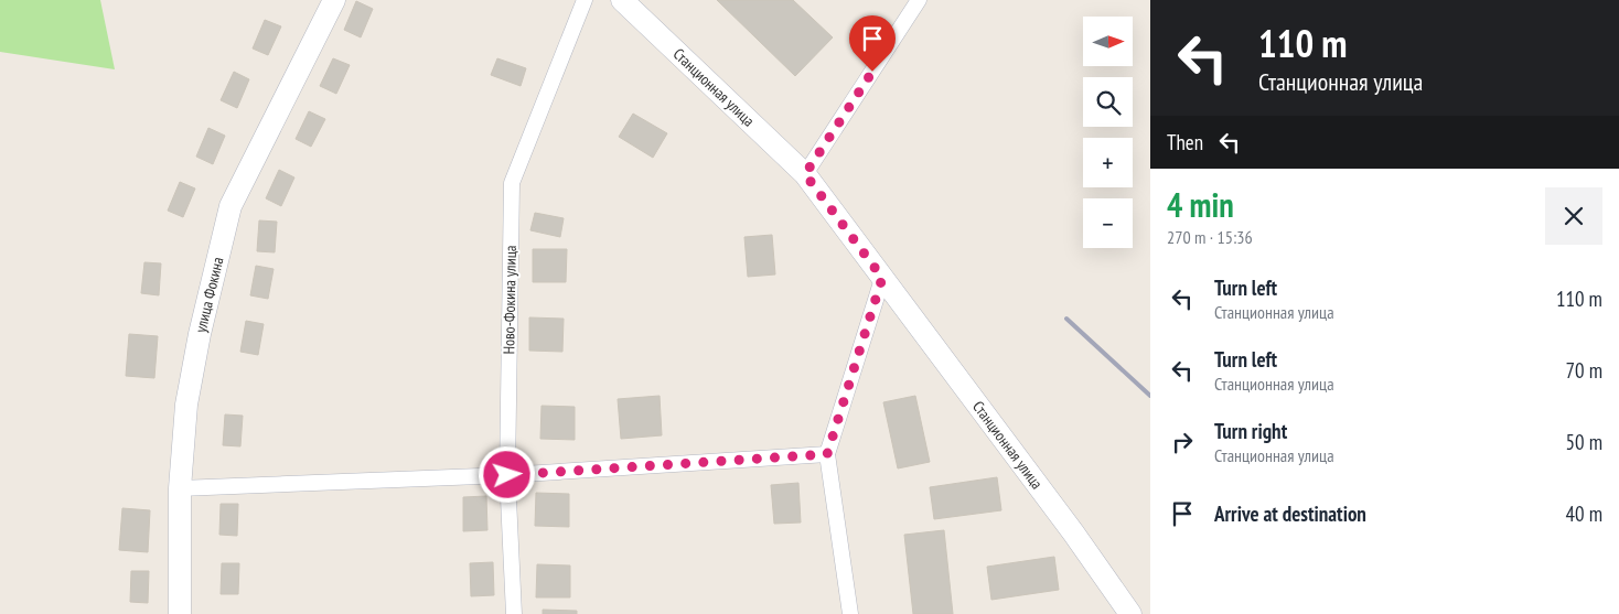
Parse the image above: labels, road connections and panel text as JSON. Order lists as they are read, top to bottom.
{
  "streets": {
    "street": ["Станционная улица", "улица Фокина", "Ново-Фокина улица"]
  },
  "north": "right",
  "page": {
    "turn": ["110 m", "Станционная улица"],
    "map_buttons": ["+", "−"],
    "then": "Then",
    "heading": ["4 min", "270 m · 15:36"],
    "list": [
      {
        "name": "Turn left",
        "note": "Станционная улица",
        "value": "110 m"
      },
      {
        "name": "Turn left",
        "note": "Станционная улица",
        "value": "70 m"
      },
      {
        "name": "Turn right",
        "note": "Станционная улица",
        "value": "50 m"
      },
      {
        "name": "Arrive at destination",
        "value": "40 m"
      }
    ]
  }
}
